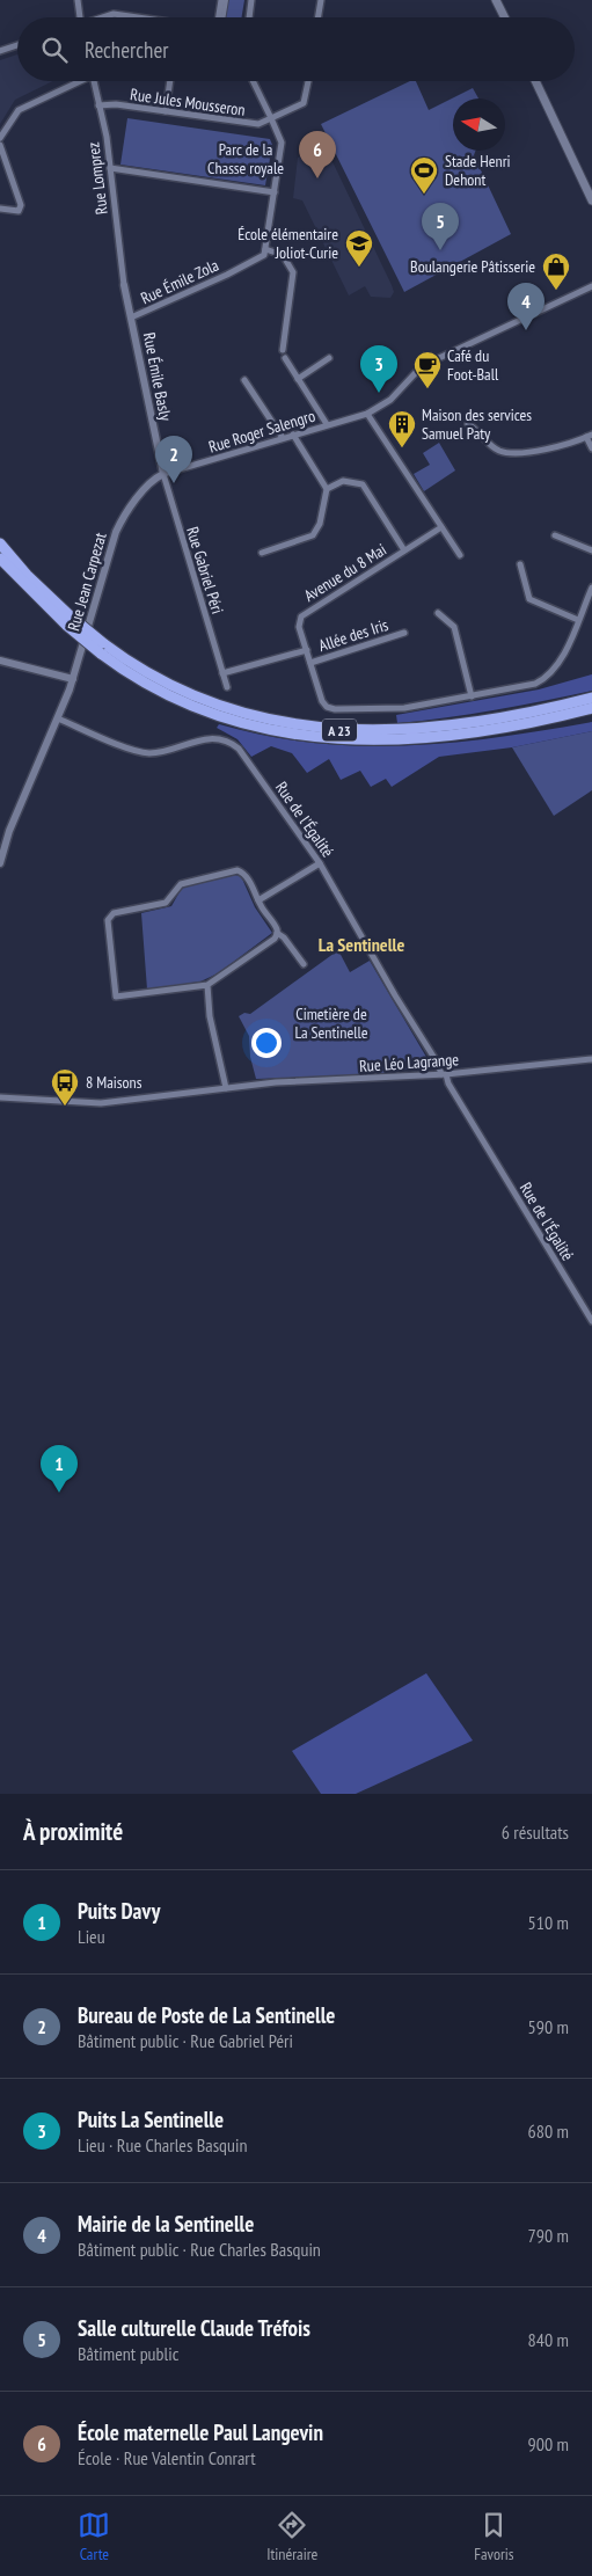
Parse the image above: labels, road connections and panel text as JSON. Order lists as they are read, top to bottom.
{
  "streets": {
    "highway": ["A 23"],
    "street": [
      "Rue Jules Mousseron",
      "Rue Lomprez",
      "Rue Émile Zola",
      "Rue Émile Basly",
      "Rue Roger Salengro",
      "Rue Gabriel Péri",
      "Avenue du 8 Mai",
      "Rue Jean Carpezat",
      "Allée des Iris",
      "Rue de l'Égalité",
      "Rue Léo Lagrange"
    ]
  },
  "crossings": [
    ["Rue Jules Mousseron", "Rue Lomprez"],
    ["Rue Lomprez", "Rue Émile Basly"],
    ["Rue Émile Zola", "Rue Émile Basly"],
    ["Rue Émile Basly", "Rue Roger Salengro"],
    ["Rue Émile Basly", "Rue Gabriel Péri"],
    ["Rue Émile Basly", "Rue Jean Carpezat"],
    ["Rue Roger Salengro", "Rue Gabriel Péri"],
    ["Rue Roger Salengro", "Rue Jean Carpezat"],
    ["Rue Gabriel Péri", "Rue Jean Carpezat"],
    ["Avenue du 8 Mai", "Allée des Iris"],
    ["Rue Jean Carpezat", "Rue de l'Égalité"],
    ["Rue de l'Égalité", "Rue Léo Lagrange"]
  ],
  "districts": ["La Sentinelle"],
  "parks": ["Parc de la Chasse royale", "Cimetière de La Sentinelle"],
  "places": {
    "sports": ["Stade Henri Dehont"],
    "school or university": ["École élémentaire Joliot-Curie"],
    "shop": ["Boulangerie Pâtisserie"],
    "cafe": ["Café du Foot-Ball"],
    "building": ["Maison des services Samuel Paty"],
    "bus stop": ["8 Maisons"]
  },
  "north": "left",
  "page": {
    "search": "Rechercher",
    "pins": [
      "6",
      "5",
      "4",
      "3",
      "2",
      "1"
    ],
    "heading": ["À proximité", "6 résultats"],
    "list": [
      {
        "mark": "1",
        "name": "Puits Davy",
        "note": "Lieu",
        "value": "510 m"
      },
      {
        "mark": "2",
        "name": "Bureau de Poste de La Sentinelle",
        "note": "Bâtiment public · Rue Gabriel Péri",
        "value": "590 m"
      },
      {
        "mark": "3",
        "name": "Puits La Sentinelle",
        "note": "Lieu · Rue Charles Basquin",
        "value": "680 m"
      },
      {
        "mark": "4",
        "name": "Mairie de la Sentinelle",
        "note": "Bâtiment public · Rue Charles Basquin",
        "value": "790 m"
      },
      {
        "mark": "5",
        "name": "Salle culturelle Claude Tréfois",
        "note": "Bâtiment public",
        "value": "840 m"
      },
      {
        "mark": "6",
        "name": "École maternelle Paul Langevin",
        "note": "École · Rue Valentin Conrart",
        "value": "900 m"
      }
    ],
    "nav": ["Carte", "Itinéraire", "Favoris"]
  }
}
